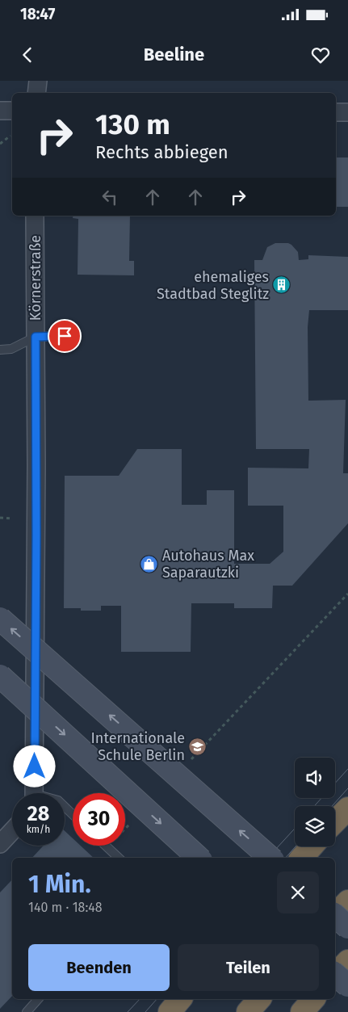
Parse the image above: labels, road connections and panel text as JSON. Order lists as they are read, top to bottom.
{
  "streets": {
    "street": ["Körnerstraße"]
  },
  "places": {
    "building": ["ehemaliges Stadtbad Steglitz"],
    "shop": ["Autohaus Max Saparautzki"],
    "school or university": ["Internationale Schule Berlin"]
  },
  "page": {
    "status": "18:47",
    "header": "Beeline",
    "turn": ["130 m", "Rechts abbiegen"],
    "speed": "28 km/h",
    "limit": "30",
    "heading": ["1 Min.", "140 m · 18:48"],
    "buttons": ["Beenden", "Teilen"]
  }
}
